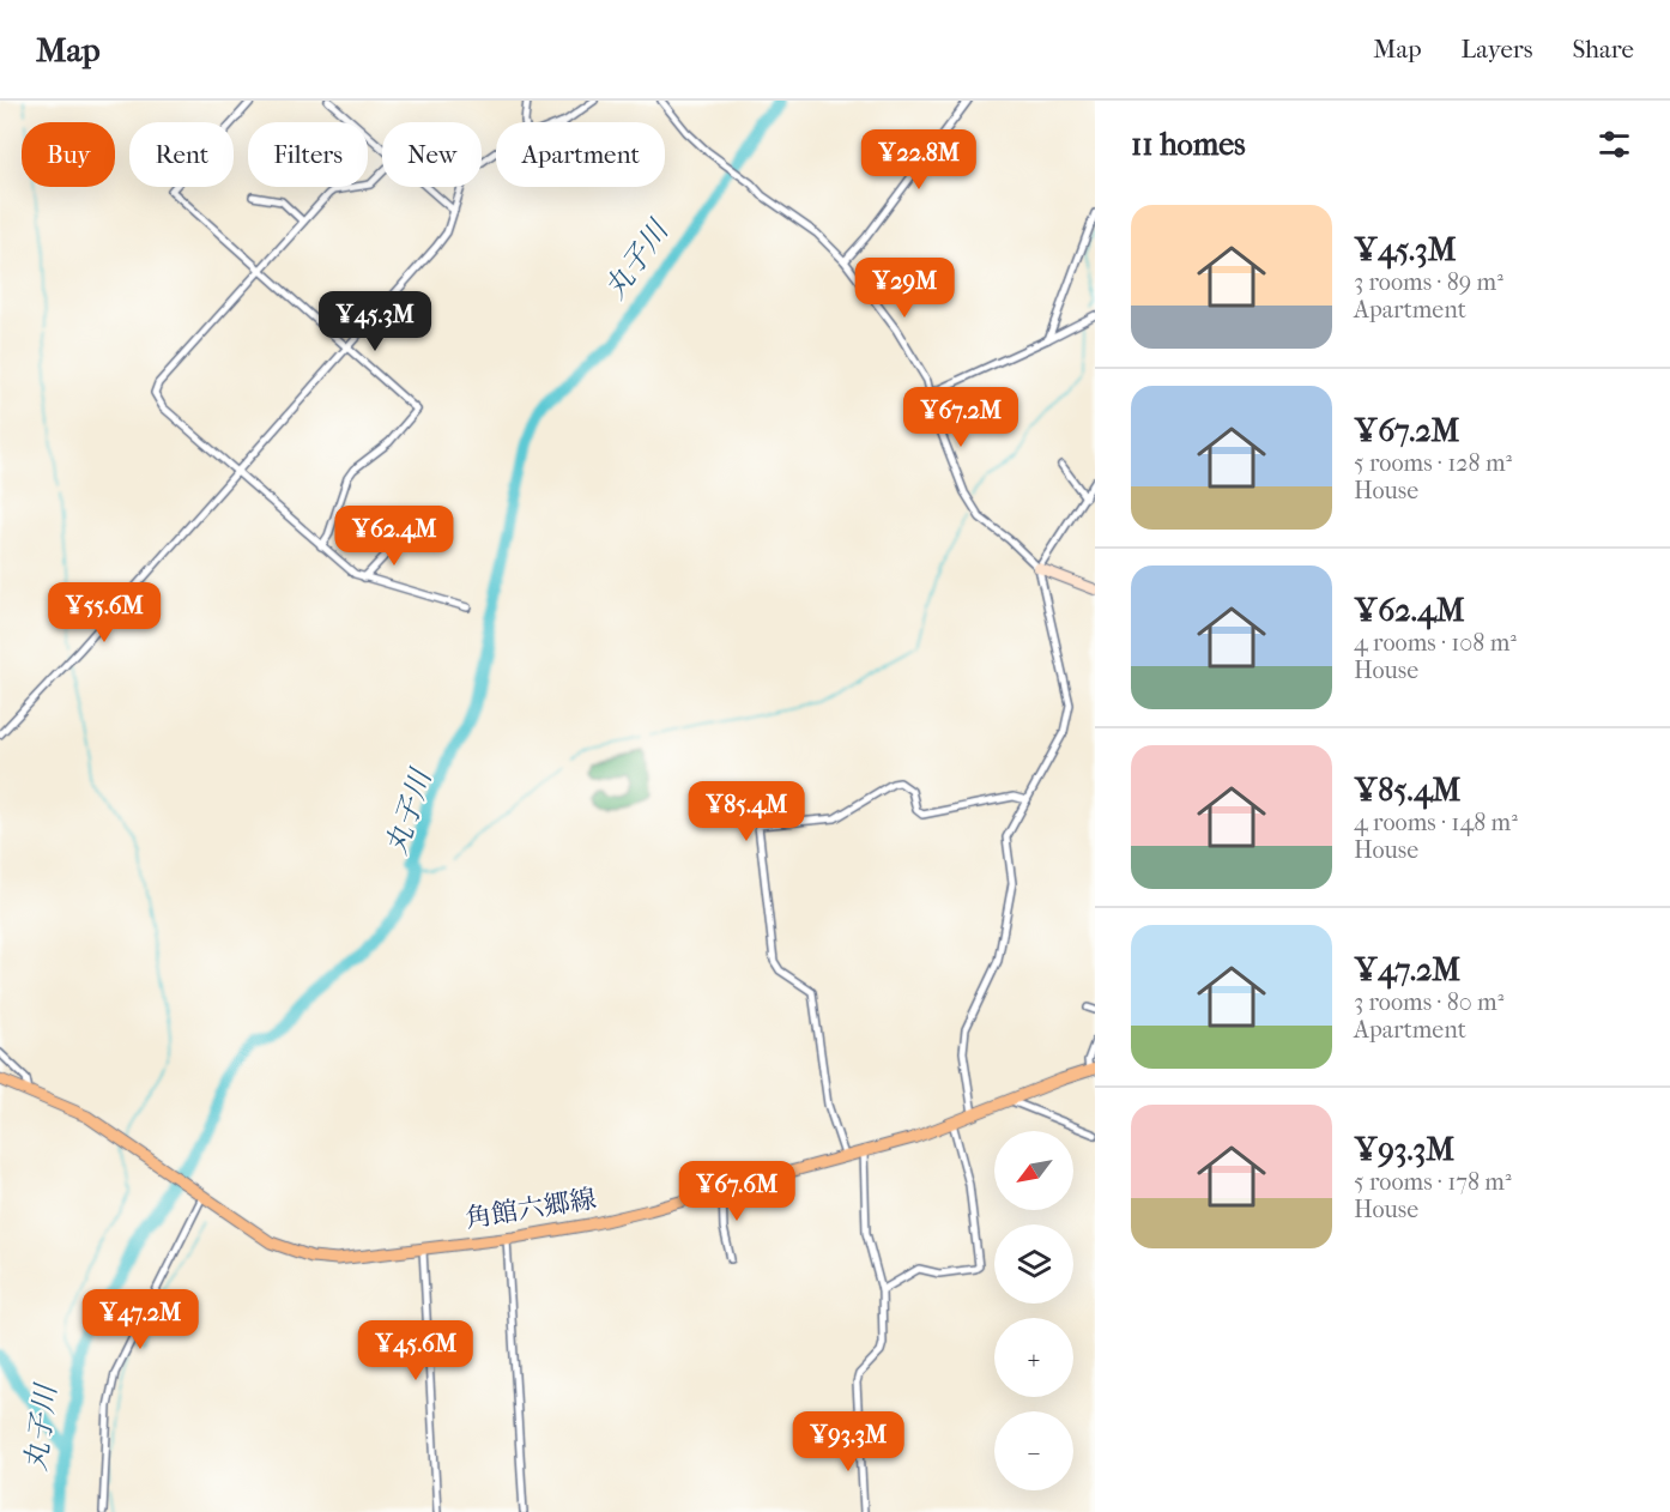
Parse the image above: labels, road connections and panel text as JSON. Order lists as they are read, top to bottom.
{
  "streets": {
    "main road": ["角館六郷線"]
  },
  "water": ["丸子川"],
  "north": "bottom left",
  "page": {
    "header": "Map",
    "nav": ["Map", "Layers", "Share"],
    "heading": "11 homes",
    "chip": [
      "Buy",
      "Rent",
      "Filters",
      "New",
      "Apartment"
    ],
    "price": [
      "¥22.8M",
      "¥29M",
      "¥45.3M",
      "¥67.2M",
      "¥62.4M",
      "¥55.6M",
      "¥85.4M",
      "¥67.6M",
      "¥47.2M",
      "¥45.6M",
      "¥93.3M"
    ],
    "list": [
      {
        "name": "¥45.3M",
        "note": "3 rooms · 89 m² · Apartment"
      },
      {
        "name": "¥67.2M",
        "note": "5 rooms · 128 m² · House"
      },
      {
        "name": "¥62.4M",
        "note": "4 rooms · 108 m² · House"
      },
      {
        "name": "¥85.4M",
        "note": "4 rooms · 148 m² · House"
      },
      {
        "name": "¥47.2M",
        "note": "3 rooms · 80 m² · Apartment"
      },
      {
        "name": "¥93.3M",
        "note": "5 rooms · 178 m² · House"
      }
    ],
    "map_buttons": ["+", "−"]
  }
}
